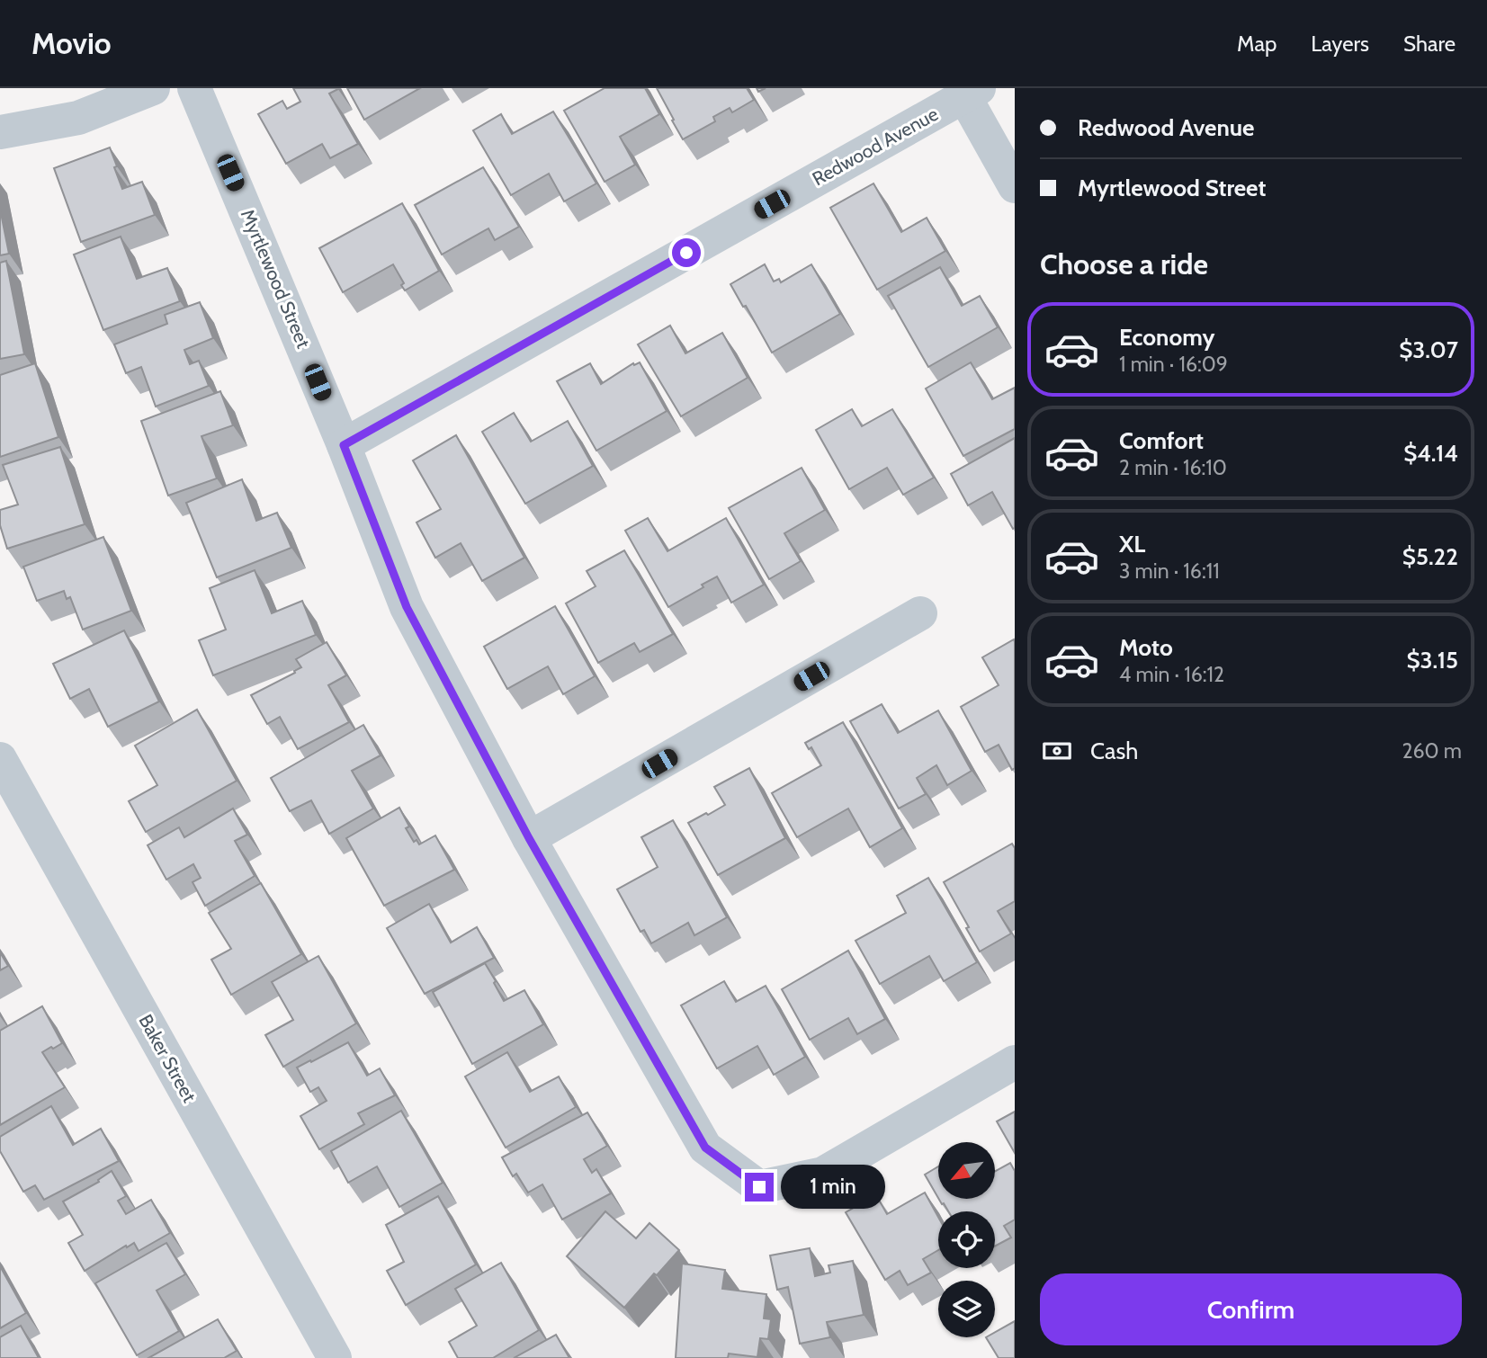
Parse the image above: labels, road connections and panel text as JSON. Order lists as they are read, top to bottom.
{
  "streets": {
    "street": ["Redwood Avenue", "Myrtlewood Street", "Baker Street"]
  },
  "crossings": [
    ["Redwood Avenue", "Myrtlewood Street"]
  ],
  "north": "bottom left",
  "page": {
    "header": "Movio",
    "nav": ["Map", "Layers", "Share"],
    "banner": ["Redwood Avenue", "Myrtlewood Street"],
    "heading": "Choose a ride",
    "list": [
      {
        "name": "Economy",
        "note": "1 min · 16:09",
        "value": "$3.07"
      },
      {
        "name": "Comfort",
        "note": "2 min · 16:10",
        "value": "$4.14"
      },
      {
        "name": "XL",
        "note": "3 min · 16:11",
        "value": "$5.22"
      },
      {
        "name": "Moto",
        "note": "4 min · 16:12",
        "value": "$3.15"
      }
    ],
    "pay": ["Cash", "260 m"],
    "bubble": "1 min",
    "buttons": "Confirm"
  }
}
